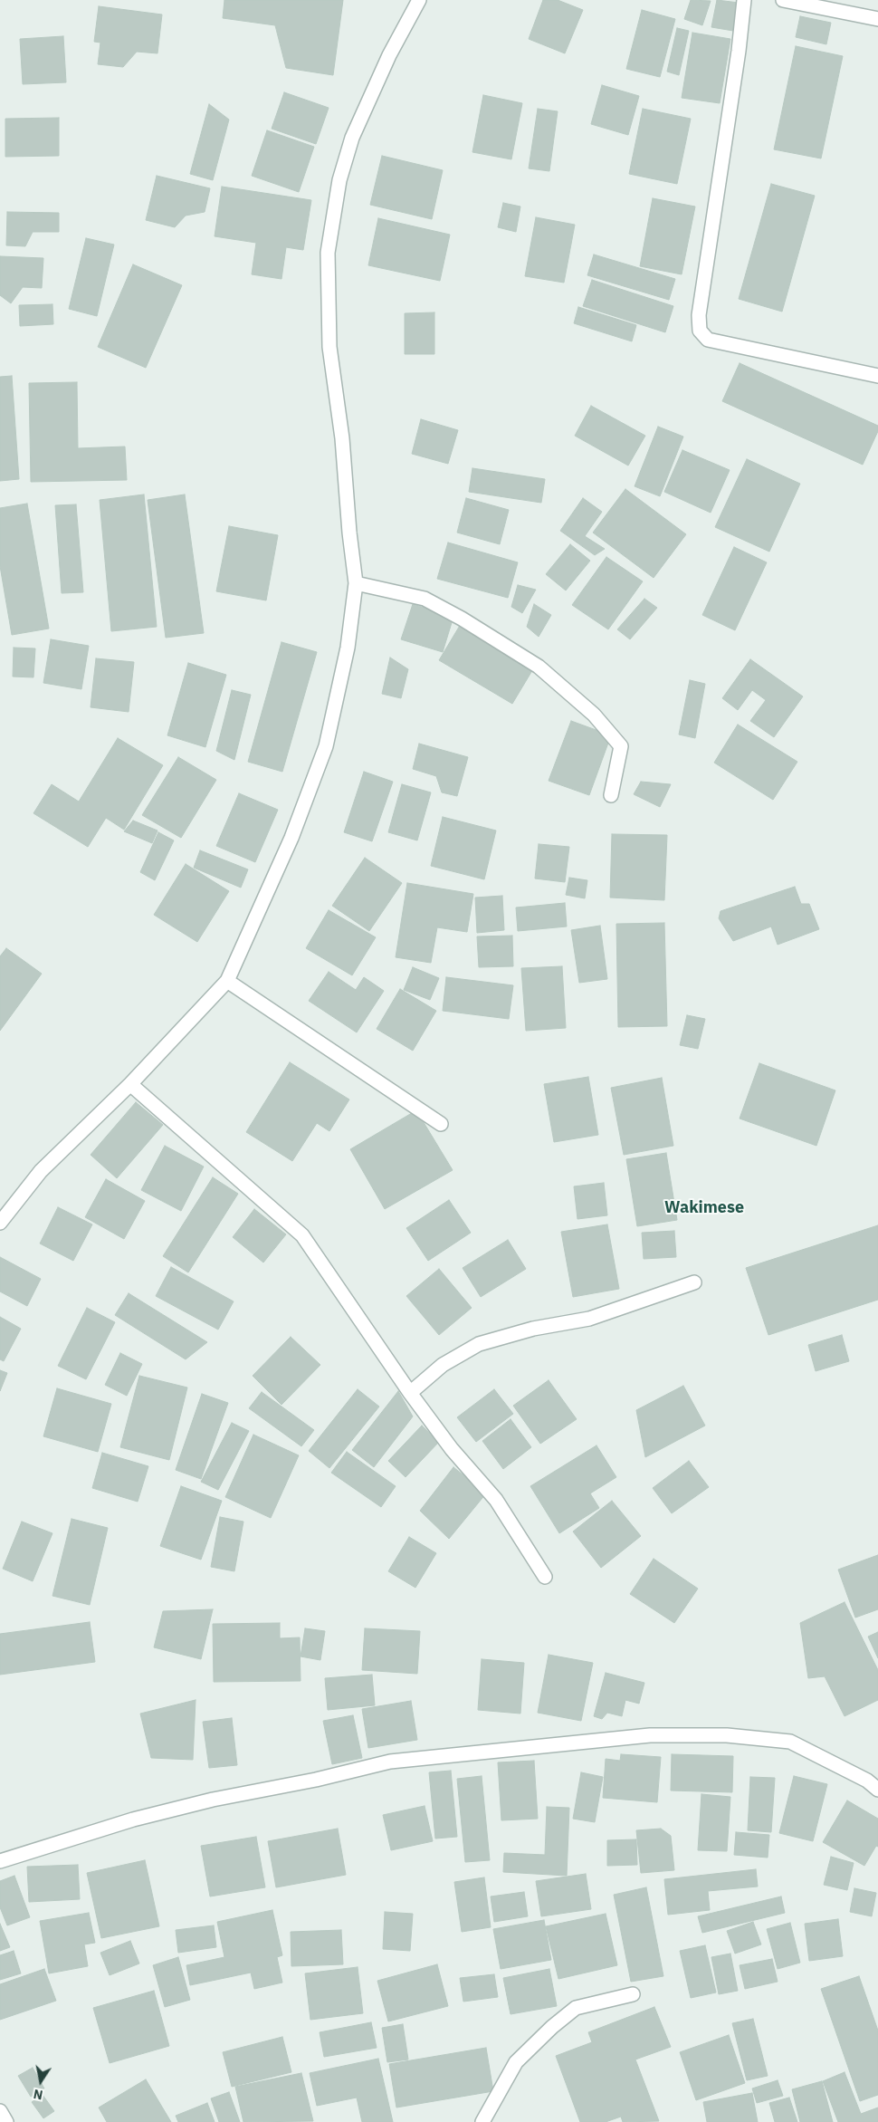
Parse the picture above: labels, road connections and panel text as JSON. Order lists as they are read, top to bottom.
{
  "districts": ["Wakimese"],
  "north": "bottom"
}
